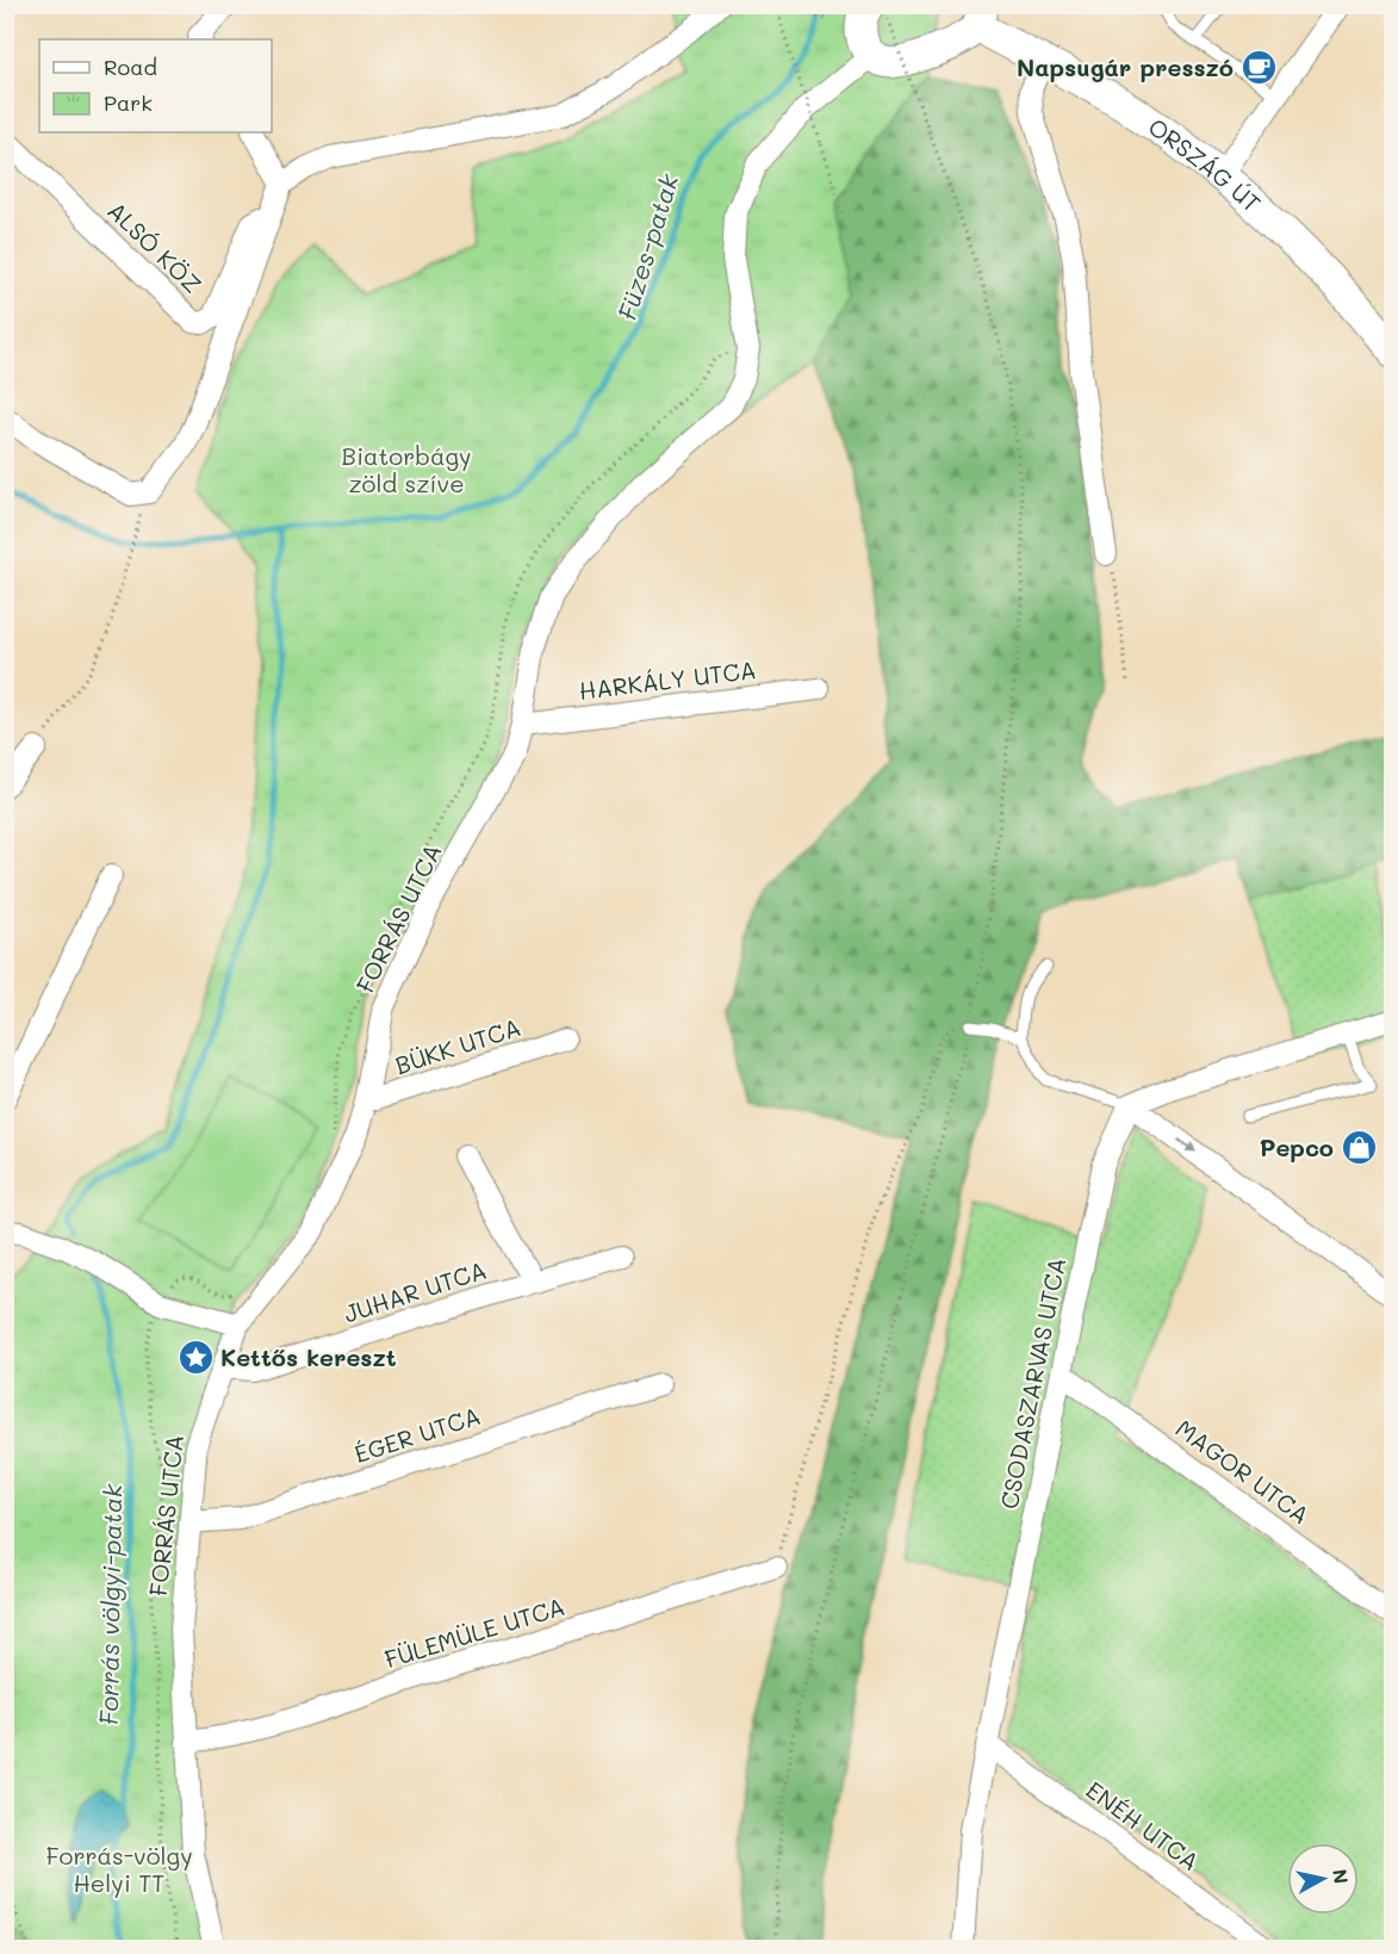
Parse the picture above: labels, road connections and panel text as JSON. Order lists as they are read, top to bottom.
{
  "streets": {
    "main road": ["ORSZÁG ÚT"],
    "street": [
      "ALSÓ KÖZ",
      "HARKÁLY UTCA",
      "FORRÁS UTCA",
      "BÜKK UTCA",
      "JUHAR UTCA",
      "CSODASZARVAS UTCA",
      "ÉGER UTCA",
      "MAGOR UTCA",
      "FÜLEMÜLE UTCA",
      "ENÉH UTCA"
    ]
  },
  "crossings": [
    ["HARKÁLY UTCA", "FORRÁS UTCA"],
    ["FORRÁS UTCA", "BÜKK UTCA"],
    ["FORRÁS UTCA", "JUHAR UTCA"],
    ["FORRÁS UTCA", "ÉGER UTCA"],
    ["FORRÁS UTCA", "FÜLEMÜLE UTCA"],
    ["CSODASZARVAS UTCA", "MAGOR UTCA"],
    ["CSODASZARVAS UTCA", "ENÉH UTCA"]
  ],
  "water": ["Füzes-patak", "Forrás völgyi-patak"],
  "parks": ["Biatorbágy zöld szíve", "Forrás-völgy Helyi TT"],
  "places": {
    "cafe": ["Napsugár presszó"],
    "shop": ["Pepco"],
    "place": ["Kettős kereszt"]
  },
  "legend": ["Road", "Park"],
  "north": "right"
}
